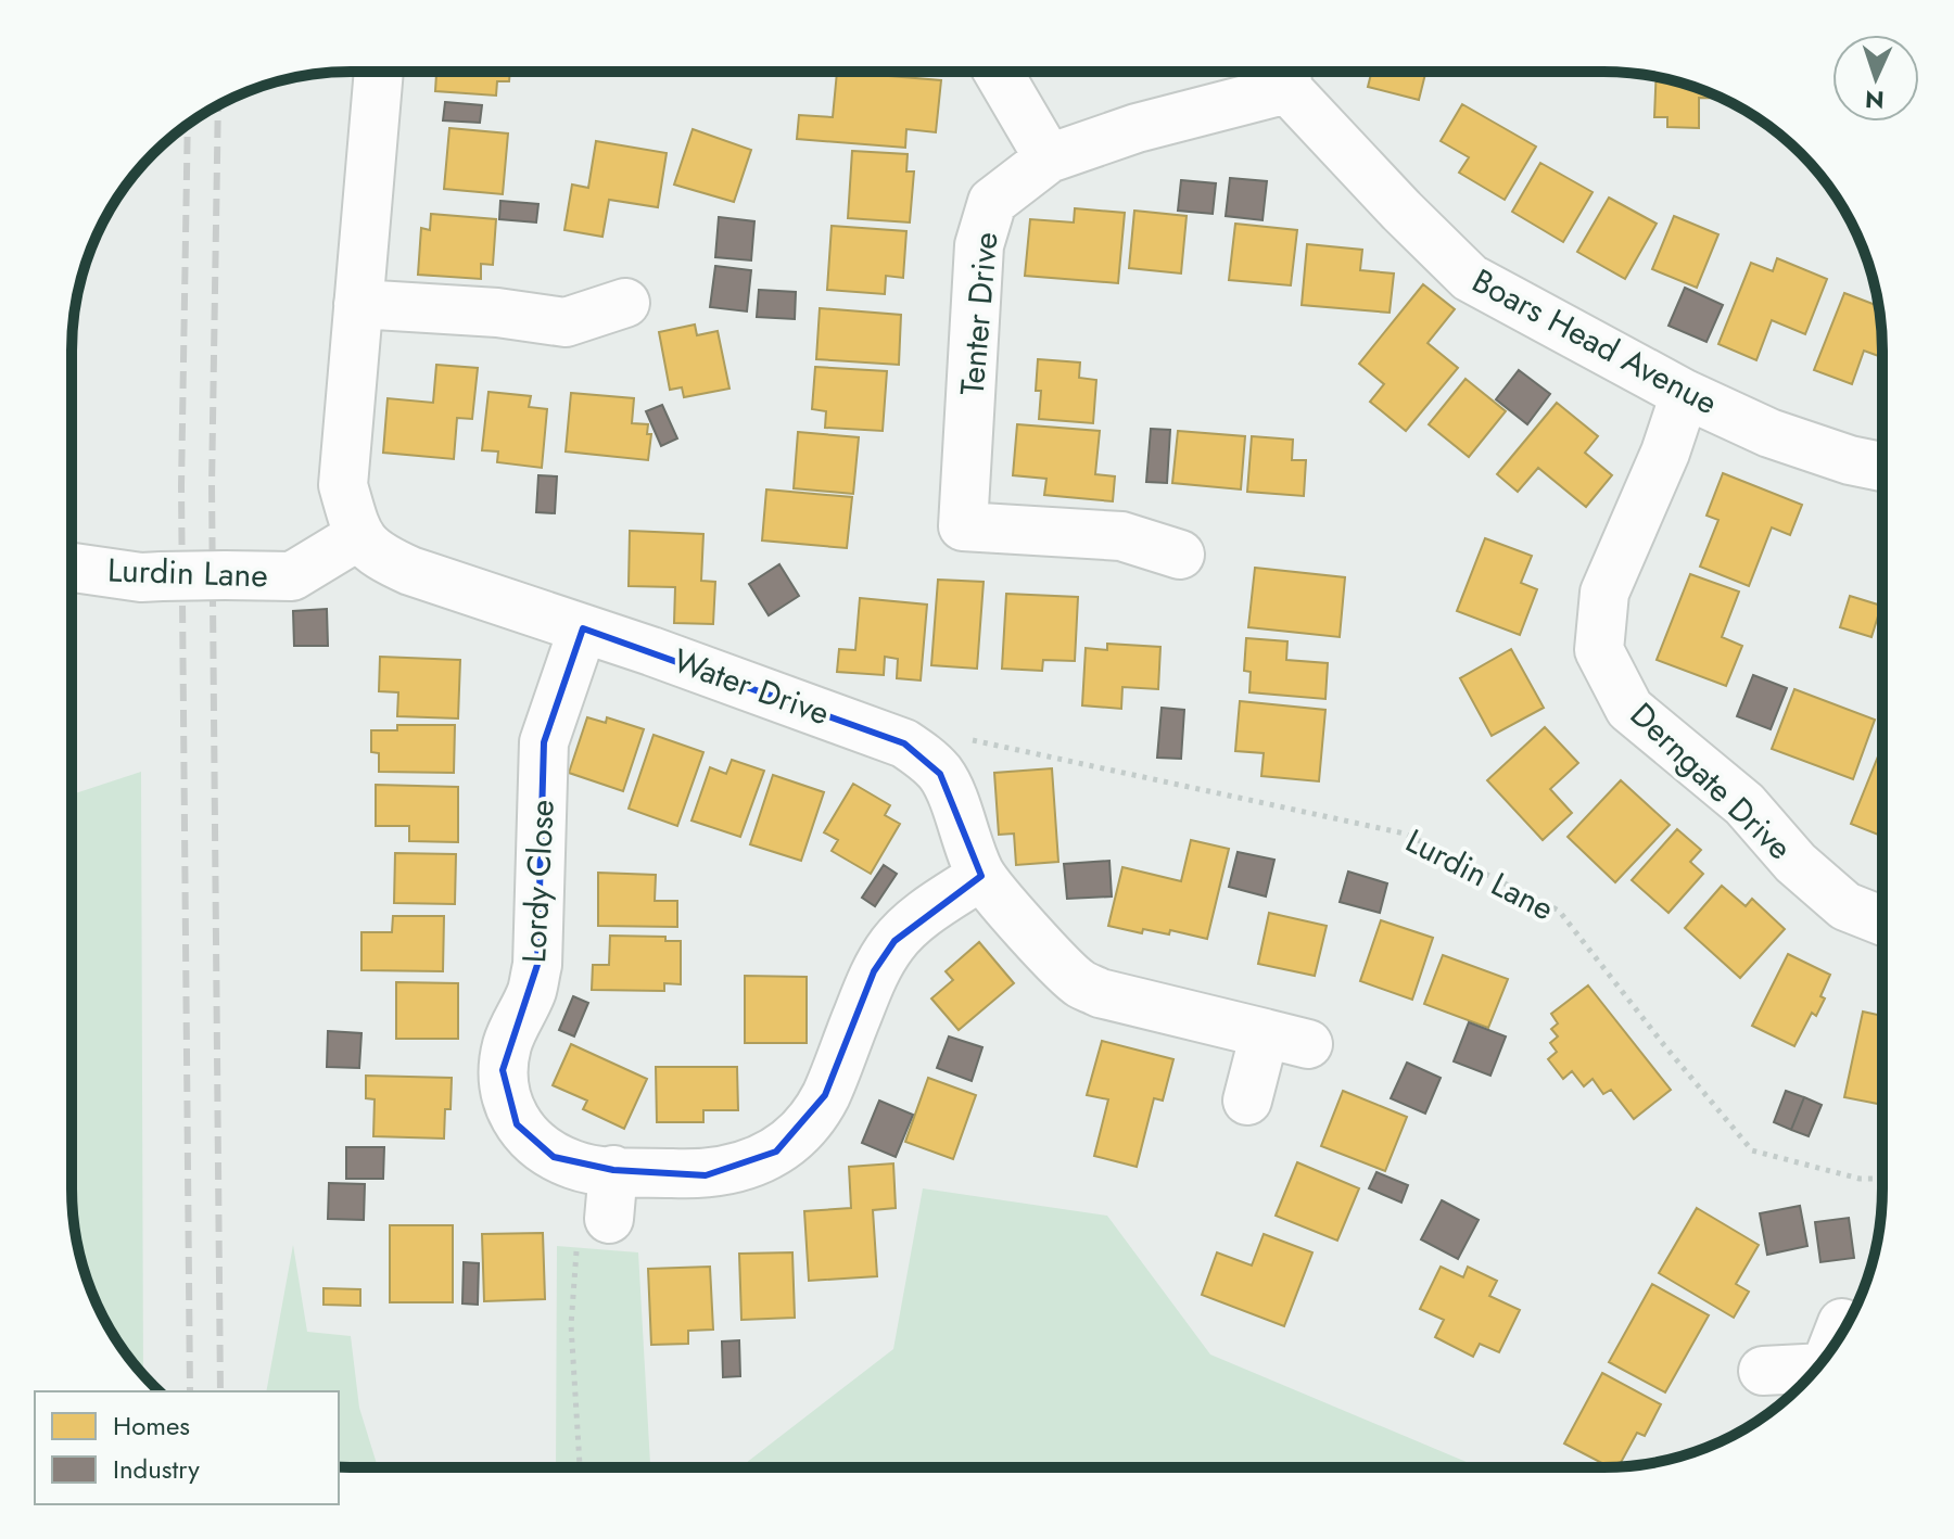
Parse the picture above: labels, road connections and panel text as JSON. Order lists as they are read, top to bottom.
{
  "streets": {
    "street": [
      "Tenter Drive",
      "Boars Head Avenue",
      "Lurdin Lane",
      "Water Drive",
      "Derngate Drive",
      "Lordy Close"
    ]
  },
  "crossings": [
    ["Tenter Drive", "Boars Head Avenue"],
    ["Boars Head Avenue", "Derngate Drive"],
    ["Lurdin Lane", "Water Drive"],
    ["Water Drive", "Lordy Close"]
  ],
  "legend": ["Homes", "Industry"],
  "north": "bottom"
}
